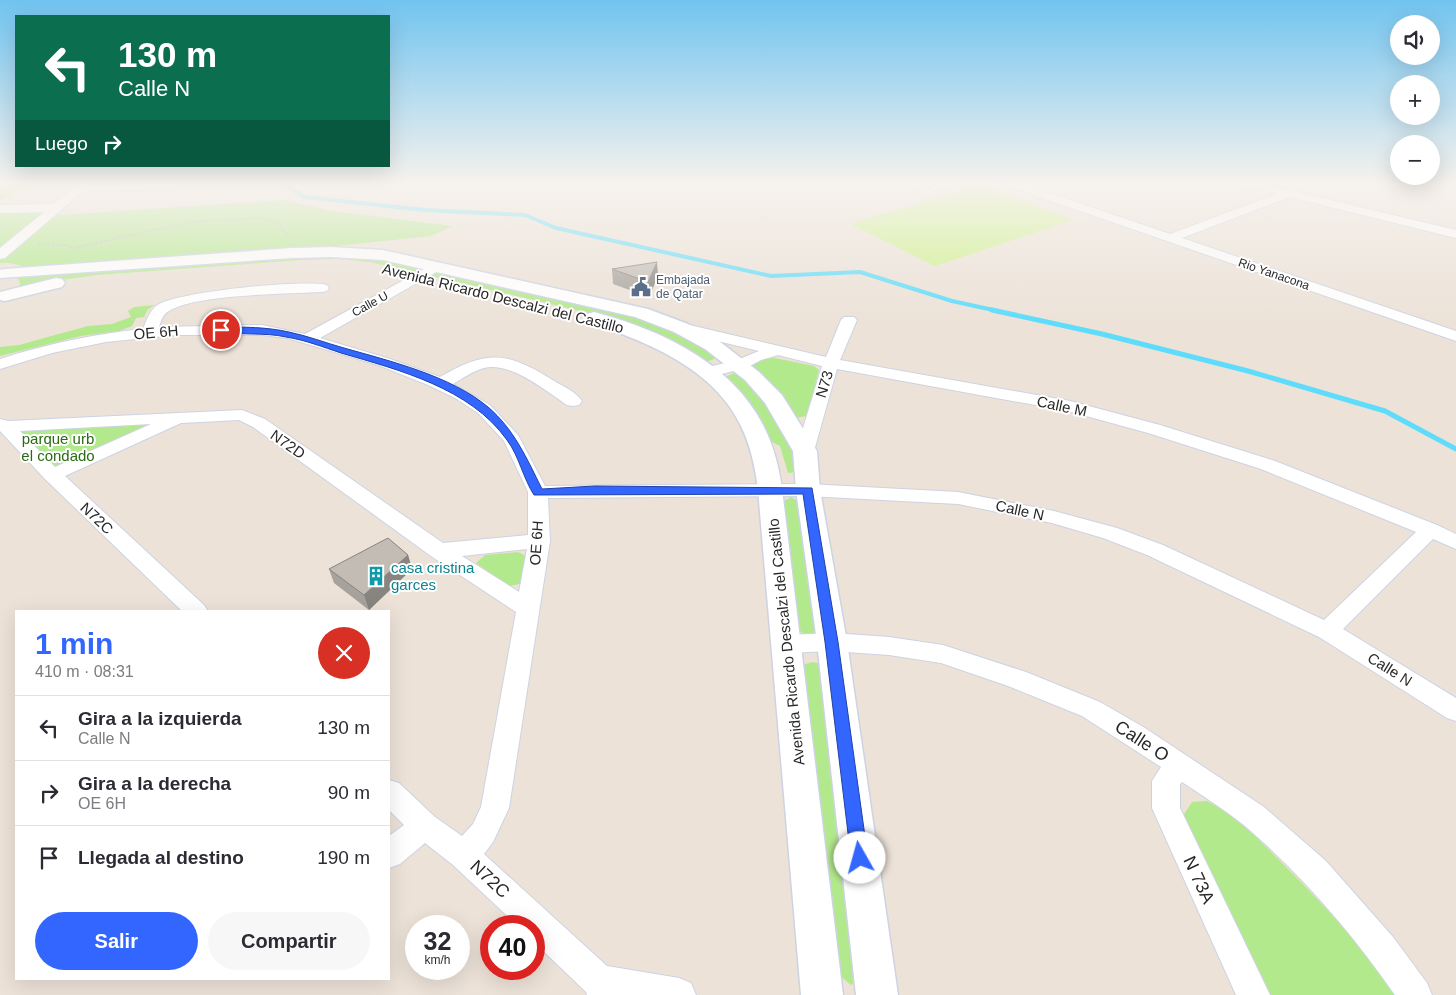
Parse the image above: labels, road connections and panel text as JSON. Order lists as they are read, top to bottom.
{
  "streets": {
    "street": [
      "Rio Yanacona",
      "Avenida Ricardo Descalzi del Castillo",
      "Calle U",
      "OE 6H",
      "N73",
      "Calle M",
      "N72D",
      "Calle N",
      "N72C",
      "Calle O",
      "N 73A"
    ]
  },
  "crossings": [
    ["Avenida Ricardo Descalzi del Castillo", "Calle U"],
    ["Avenida Ricardo Descalzi del Castillo", "N73"],
    ["Avenida Ricardo Descalzi del Castillo", "Calle M"],
    ["Avenida Ricardo Descalzi del Castillo", "Calle N"],
    ["Avenida Ricardo Descalzi del Castillo", "Calle O"],
    ["Calle U", "OE 6H"],
    ["OE 6H", "N72D"],
    ["OE 6H", "Calle N"],
    ["OE 6H", "N72C"],
    ["N73", "Calle M"],
    ["N72D", "N72C"],
    ["Calle O", "N 73A"]
  ],
  "parks": ["parque urb el condado"],
  "places": {
    "public building": ["Embajada de Qatar"],
    "building": ["casa cristina garces"]
  },
  "page": {
    "map_buttons": ["+", "−"],
    "turn": ["130 m", "Calle N"],
    "then": "Luego",
    "heading": ["1 min", "410 m · 08:31"],
    "list": [
      {
        "name": "Gira a la izquierda",
        "note": "Calle N",
        "value": "130 m"
      },
      {
        "name": "Gira a la derecha",
        "note": "OE 6H",
        "value": "90 m"
      },
      {
        "name": "Llegada al destino",
        "value": "190 m"
      }
    ],
    "buttons": ["Salir", "Compartir"],
    "speed": "32 km/h",
    "limit": "40"
  }
}
